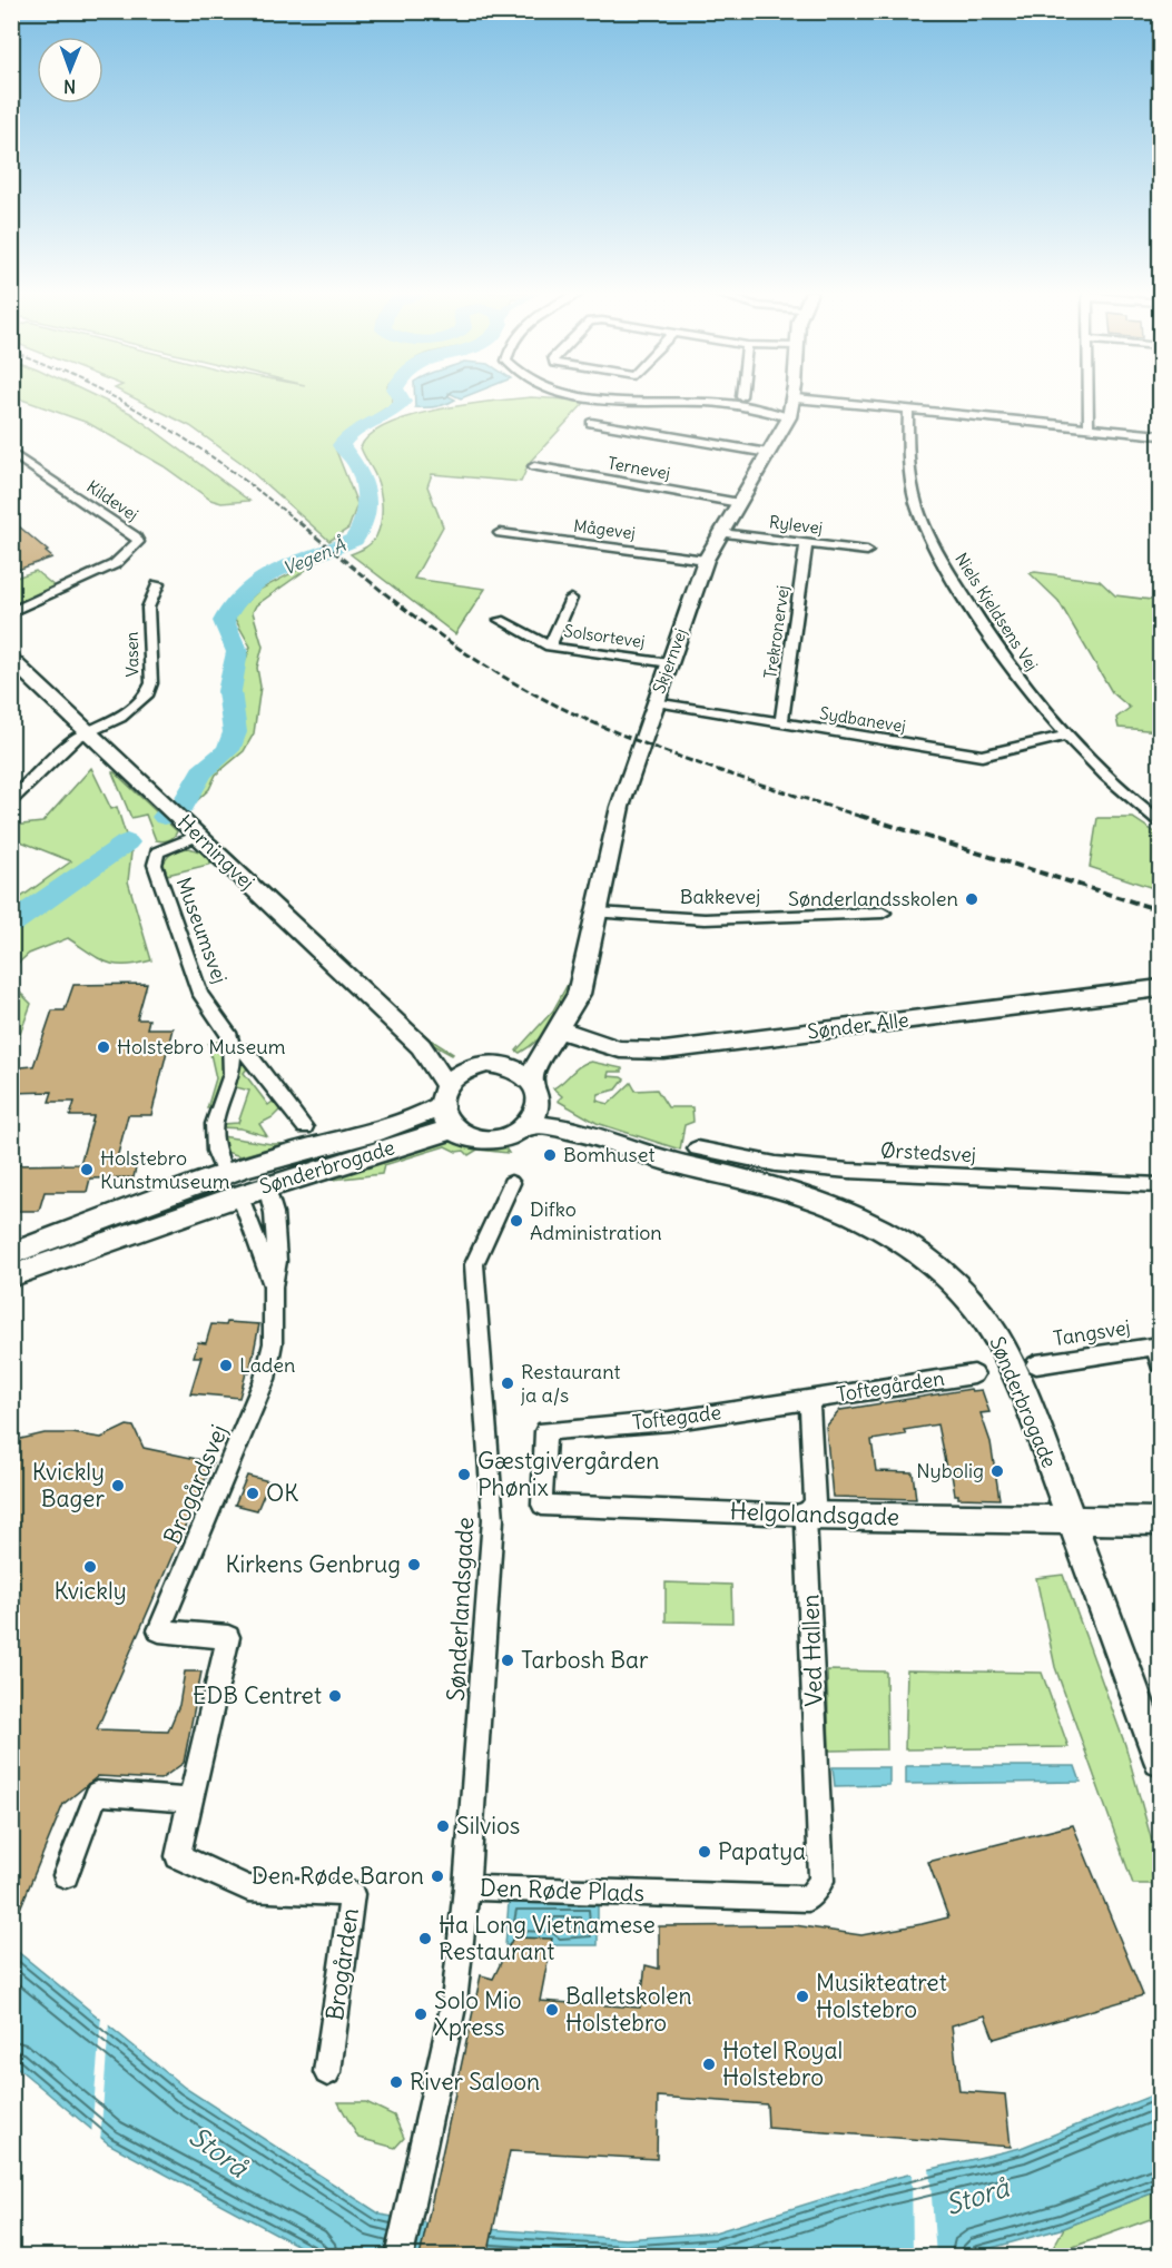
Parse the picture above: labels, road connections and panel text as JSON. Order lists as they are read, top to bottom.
{
  "streets": {
    "street": [
      "Ternevej",
      "Kildevej",
      "Rylevej",
      "Mågevej",
      "Niels Kjeldsens Vej",
      "Trekronervej",
      "Solsortevej",
      "Vasen",
      "Skjernvej",
      "Sydbanevej",
      "Herningvej",
      "Bakkevej",
      "Museumsvej",
      "Sønder Alle",
      "Ørstedsvej",
      "Sønderbrogade",
      "Tangsvej",
      "Toftegården",
      "Toftegade",
      "Brogårdsvej",
      "Helgolandsgade",
      "Sønderlandsgade",
      "Ved Hallen",
      "Den Røde Plads",
      "Brogården"
    ]
  },
  "crossings": [
    ["Ternevej", "Skjernvej"],
    ["Rylevej", "Trekronervej"],
    ["Rylevej", "Skjernvej"],
    ["Mågevej", "Skjernvej"],
    ["Niels Kjeldsens Vej", "Sydbanevej"],
    ["Trekronervej", "Sydbanevej"],
    ["Solsortevej", "Skjernvej"],
    ["Vasen", "Herningvej"],
    ["Skjernvej", "Sydbanevej"],
    ["Skjernvej", "Herningvej"],
    ["Skjernvej", "Bakkevej"],
    ["Skjernvej", "Sønder Alle"],
    ["Skjernvej", "Sønderbrogade"],
    ["Herningvej", "Museumsvej"],
    ["Herningvej", "Sønderbrogade"],
    ["Sønderbrogade", "Brogårdsvej"],
    ["Sønderbrogade", "Helgolandsgade"],
    ["Toftegården", "Toftegade"],
    ["Toftegården", "Ved Hallen"],
    ["Toftegade", "Helgolandsgade"],
    ["Toftegade", "Ved Hallen"],
    ["Brogårdsvej", "Brogården"],
    ["Helgolandsgade", "Ved Hallen"],
    ["Sønderlandsgade", "Den Røde Plads"],
    ["Ved Hallen", "Den Røde Plads"]
  ],
  "water": ["Vegen Å", "Storå"],
  "places": [
    "Sønderlandsskolen",
    "Holstebro Museum",
    "Bomhuset",
    "Holstebro Kunstmuseum",
    "Difko Administration",
    "Laden",
    "Restaurant ja a/s",
    "Nybolig",
    "Gæstgivergården Phønix",
    "Kvickly Bager",
    "OK",
    "Kirkens Genbrug",
    "Kvickly",
    "Tarbosh Bar",
    "EDB Centret",
    "Silvios",
    "Papatya",
    "Den Røde Baron",
    "Ha Long Vietnamese Restaurant",
    "Musikteatret Holstebro",
    "Balletskolen Holstebro",
    "Solo Mio Xpress",
    "Hotel Royal Holstebro",
    "River Saloon"
  ],
  "north": "bottom"
}
